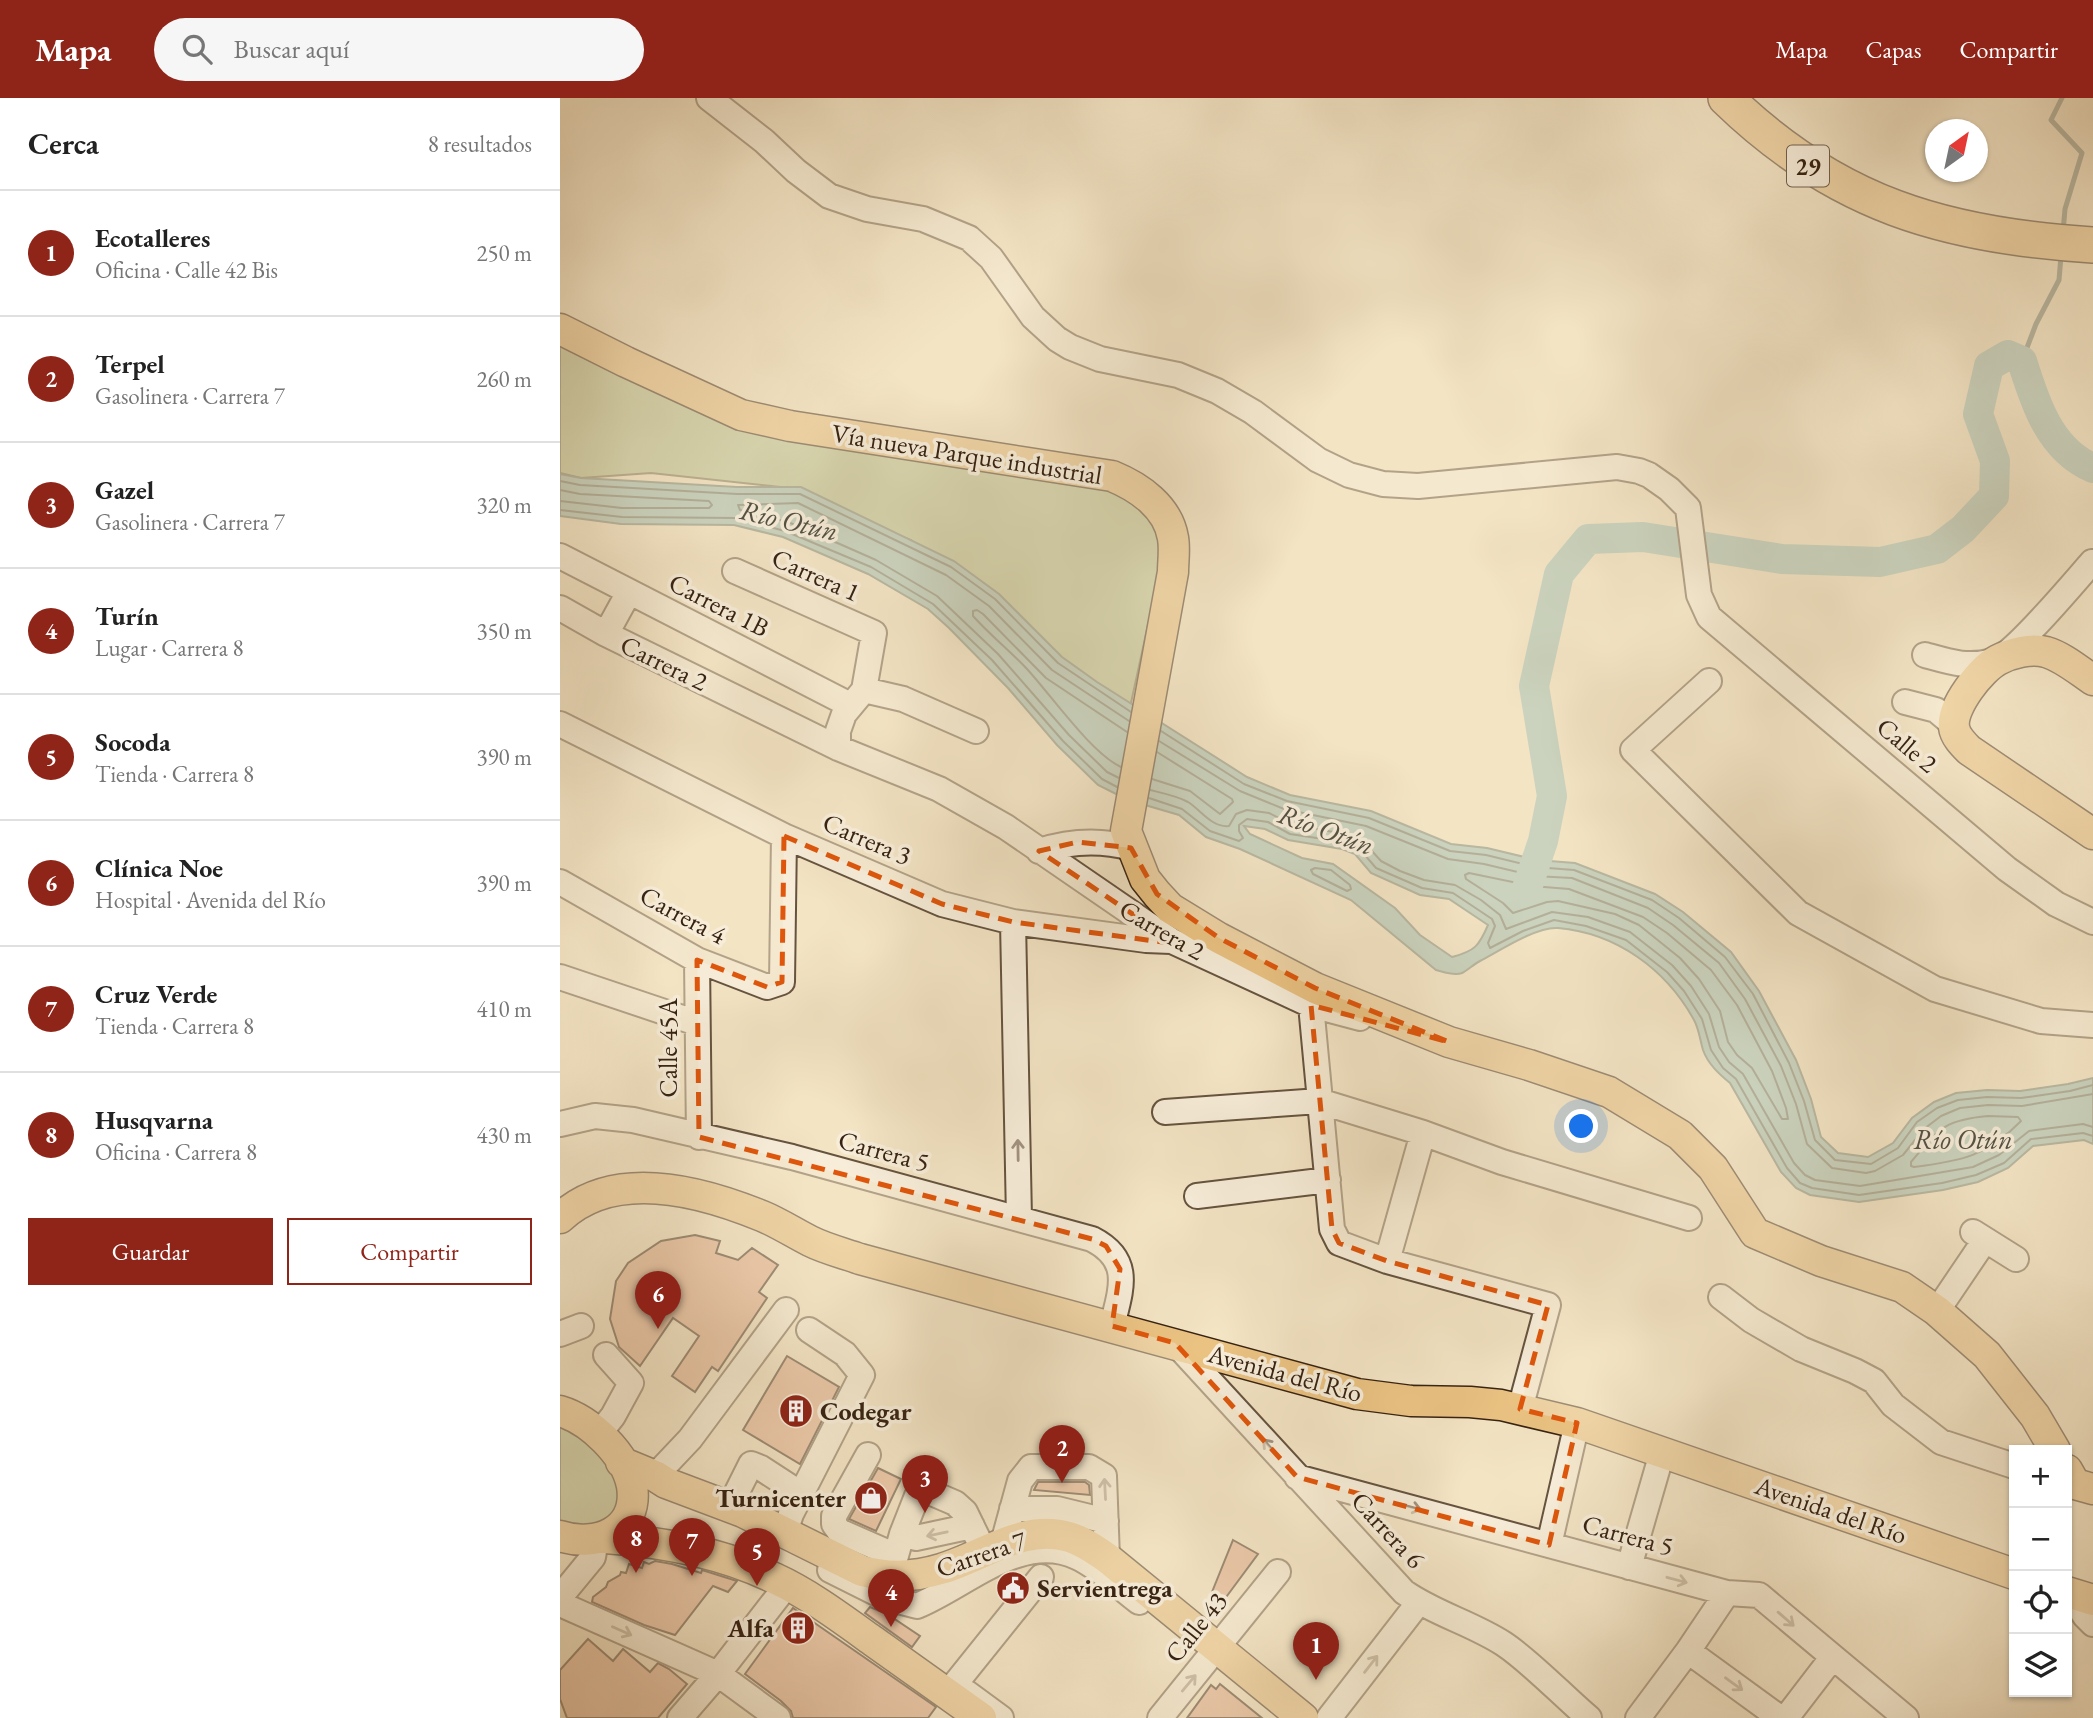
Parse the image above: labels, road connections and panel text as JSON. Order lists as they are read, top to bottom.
{
  "streets": {
    "highway": ["29"],
    "main road": [
      "Vía nueva Parque industrial",
      "Carrera 2",
      "Avenida del Río",
      "Carrera 7"
    ],
    "street": [
      "Carrera 1",
      "Carrera 1B",
      "Calle 2",
      "Carrera 3",
      "Carrera 4",
      "Calle 45A",
      "Carrera 5",
      "Carrera 6",
      "Calle 43"
    ]
  },
  "crossings": [
    ["Carrera 1", "Carrera 1B"],
    ["Carrera 2", "Carrera 3"],
    ["Carrera 3", "Carrera 4"],
    ["Carrera 4", "Calle 45A"],
    ["Calle 45A", "Carrera 5"],
    ["Carrera 5", "Avenida del Río"],
    ["Carrera 5", "Carrera 6"],
    ["Avenida del Río", "Carrera 6"],
    ["Carrera 7", "Calle 43"]
  ],
  "one_way": ["Carrera 5"],
  "water": ["Río Otún"],
  "places": {
    "building": ["Codegar", "Alfa"],
    "shop": ["Turnicenter"],
    "public building": ["Servientrega"]
  },
  "north": "top right",
  "page": {
    "header": "Mapa",
    "search": "Buscar aquí",
    "nav": ["Mapa", "Capas", "Compartir"],
    "heading": ["Cerca", "8 resultados"],
    "list": [
      {
        "mark": "1",
        "name": "Ecotalleres",
        "note": "Oficina · Calle 42 Bis",
        "value": "250 m"
      },
      {
        "mark": "2",
        "name": "Terpel",
        "note": "Gasolinera · Carrera 7",
        "value": "260 m"
      },
      {
        "mark": "3",
        "name": "Gazel",
        "note": "Gasolinera · Carrera 7",
        "value": "320 m"
      },
      {
        "mark": "4",
        "name": "Turín",
        "note": "Lugar · Carrera 8",
        "value": "350 m"
      },
      {
        "mark": "5",
        "name": "Socoda",
        "note": "Tienda · Carrera 8",
        "value": "390 m"
      },
      {
        "mark": "6",
        "name": "Clínica Noe",
        "note": "Hospital · Avenida del Río",
        "value": "390 m"
      },
      {
        "mark": "7",
        "name": "Cruz Verde",
        "note": "Tienda · Carrera 8",
        "value": "410 m"
      },
      {
        "mark": "8",
        "name": "Husqvarna",
        "note": "Oficina · Carrera 8",
        "value": "430 m"
      }
    ],
    "buttons": ["Guardar", "Compartir"],
    "pins": [
      "6",
      "2",
      "3",
      "8",
      "7",
      "5",
      "4",
      "1"
    ],
    "map_buttons": ["+", "−"]
  }
}
